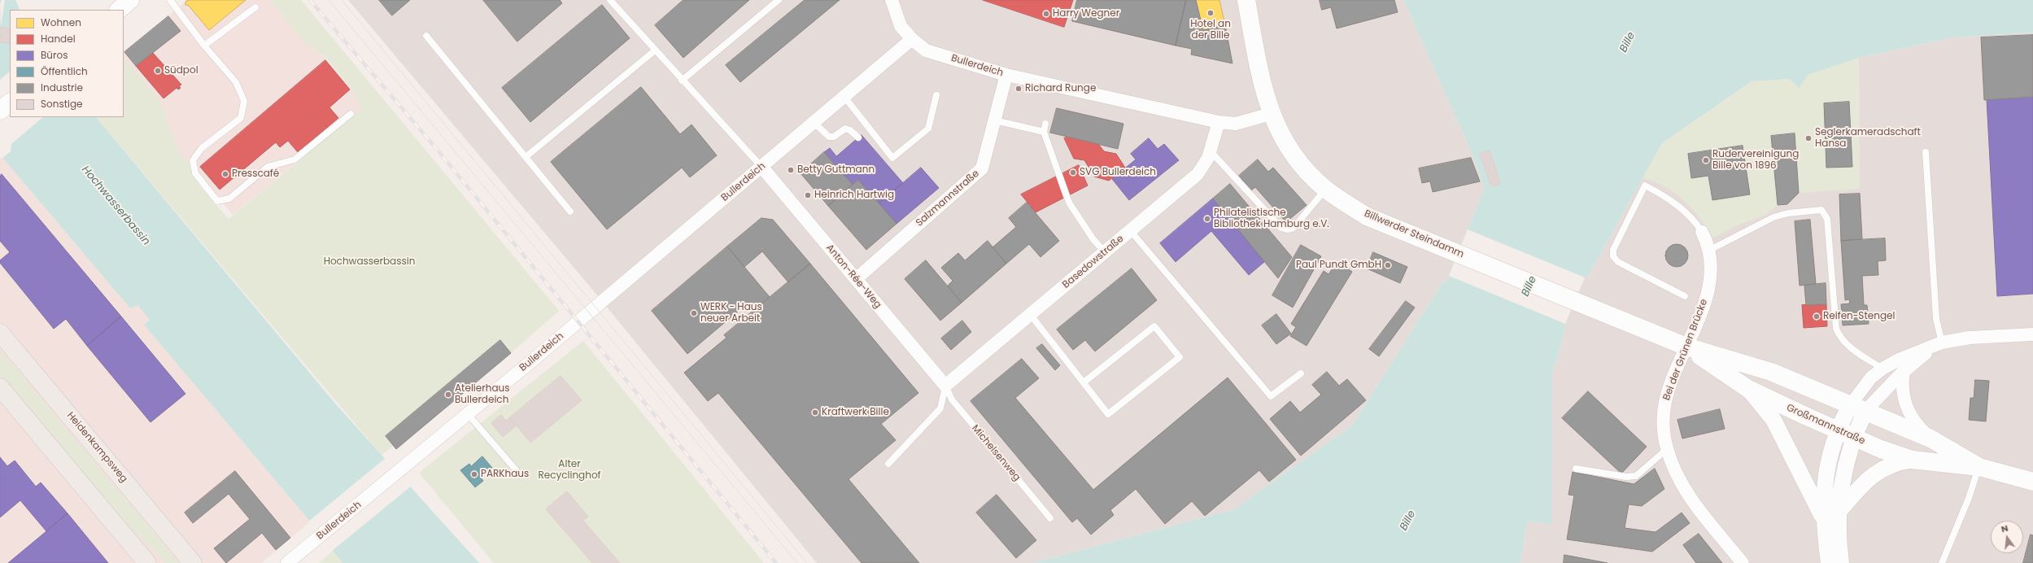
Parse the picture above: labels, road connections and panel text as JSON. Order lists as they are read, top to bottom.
{
  "streets": {
    "main road": ["Billwerder Steindamm", "Großmannstraße", "Heidenkampsweg"],
    "street": [
      "Bullerdeich",
      "Salzmannstraße",
      "Basedowstraße",
      "Anton-Rée-Weg",
      "Bei der Grünen Brücke"
    ],
    "lane": ["Michelsenweg"]
  },
  "crossings": [
    ["Bullerdeich", "Salzmannstraße"],
    ["Bullerdeich", "Billwerder Steindamm"],
    ["Bullerdeich", "Basedowstraße"],
    ["Bullerdeich", "Anton-Rée-Weg"],
    ["Salzmannstraße", "Anton-Rée-Weg"],
    ["Billwerder Steindamm", "Großmannstraße"],
    ["Basedowstraße", "Anton-Rée-Weg"],
    ["Basedowstraße", "Michelsenweg"],
    ["Anton-Rée-Weg", "Michelsenweg"],
    ["Bei der Grünen Brücke", "Großmannstraße"]
  ],
  "water": ["Bille", "Hochwasserbassin"],
  "parks": ["Hochwasserbassin", "Alter Recyclinghof"],
  "places": [
    "Hotel an der Bille",
    "Harry Wegner",
    "Südpol",
    "Richard Runge",
    "Seglerkameradschaft Hansa",
    "Rudervereinigung Bille von 1896",
    "Betty Guttmann",
    "SVG Bullerdeich",
    "Presscafé",
    "Heinrich Hartwig",
    "Philatelistische Bibliothek Hamburg e.V.",
    "Paul Pundt GmbH",
    "WERK - Haus neuer Arbeit",
    "Reifen-Stengel",
    "Atelierhaus Bullerdeich",
    "Kraftwerk Bille",
    "PARKhaus"
  ],
  "legend": [
    "Wohnen",
    "Handel",
    "Büros",
    "Öffentlich",
    "Industrie",
    "Sonstige"
  ],
  "north": "top"
}
